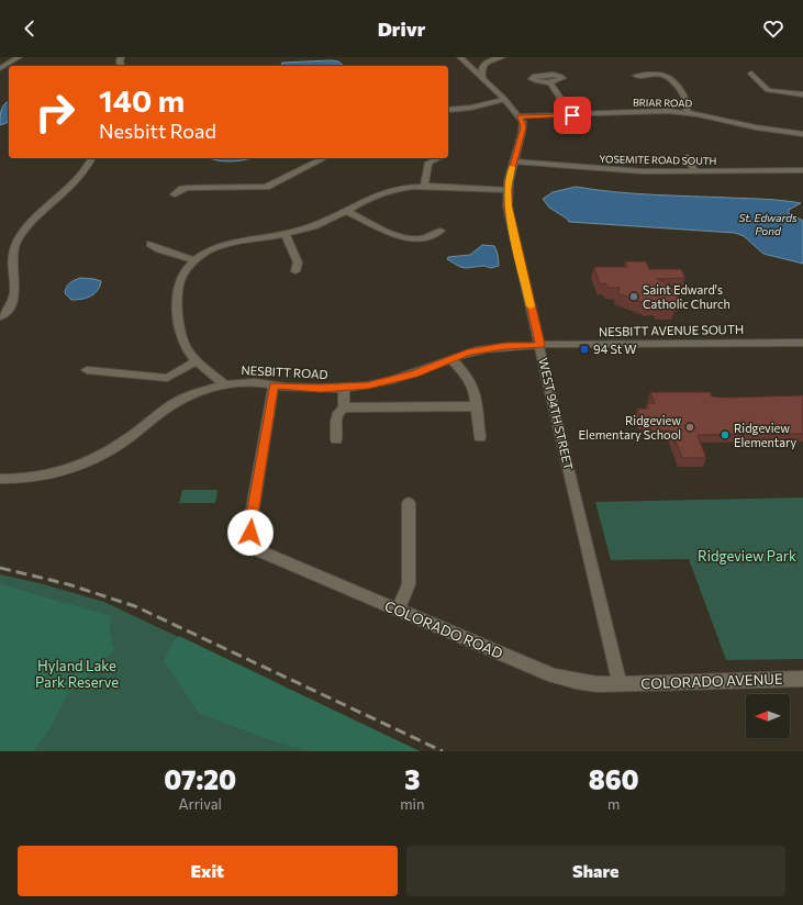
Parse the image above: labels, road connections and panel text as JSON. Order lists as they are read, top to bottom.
{
  "streets": {
    "street": [
      "BRIAR ROAD",
      "YOSEMITE ROAD SOUTH",
      "NESBITT AVENUE SOUTH",
      "NESBITT ROAD",
      "WEST 94TH STREET",
      "COLORADO ROAD",
      "COLORADO AVENUE"
    ]
  },
  "crossings": [
    ["BRIAR ROAD", "WEST 94TH STREET"],
    ["YOSEMITE ROAD SOUTH", "WEST 94TH STREET"],
    ["NESBITT AVENUE SOUTH", "NESBITT ROAD"],
    ["NESBITT AVENUE SOUTH", "WEST 94TH STREET"],
    ["NESBITT ROAD", "WEST 94TH STREET"],
    ["NESBITT ROAD", "COLORADO ROAD"],
    ["WEST 94TH STREET", "COLORADO ROAD"],
    ["WEST 94TH STREET", "COLORADO AVENUE"],
    ["COLORADO ROAD", "COLORADO AVENUE"]
  ],
  "water": ["St. Edwards Pond"],
  "parks": ["Ridgeview Park", "Hyland Lake Park Reserve"],
  "places": {
    "other": ["Saint Edward's Catholic Church", "Ridgeview Elementary School", "Ridgeview Elementary"],
    "transit": ["94 St W"]
  },
  "north": "left",
  "page": {
    "header": "Drivr",
    "turn": ["140 m", "Nesbitt Road"],
    "eta": [
      "07:20",
      "Arrival",
      "3",
      "min",
      "860",
      "m"
    ],
    "buttons": ["Exit", "Share"]
  }
}
